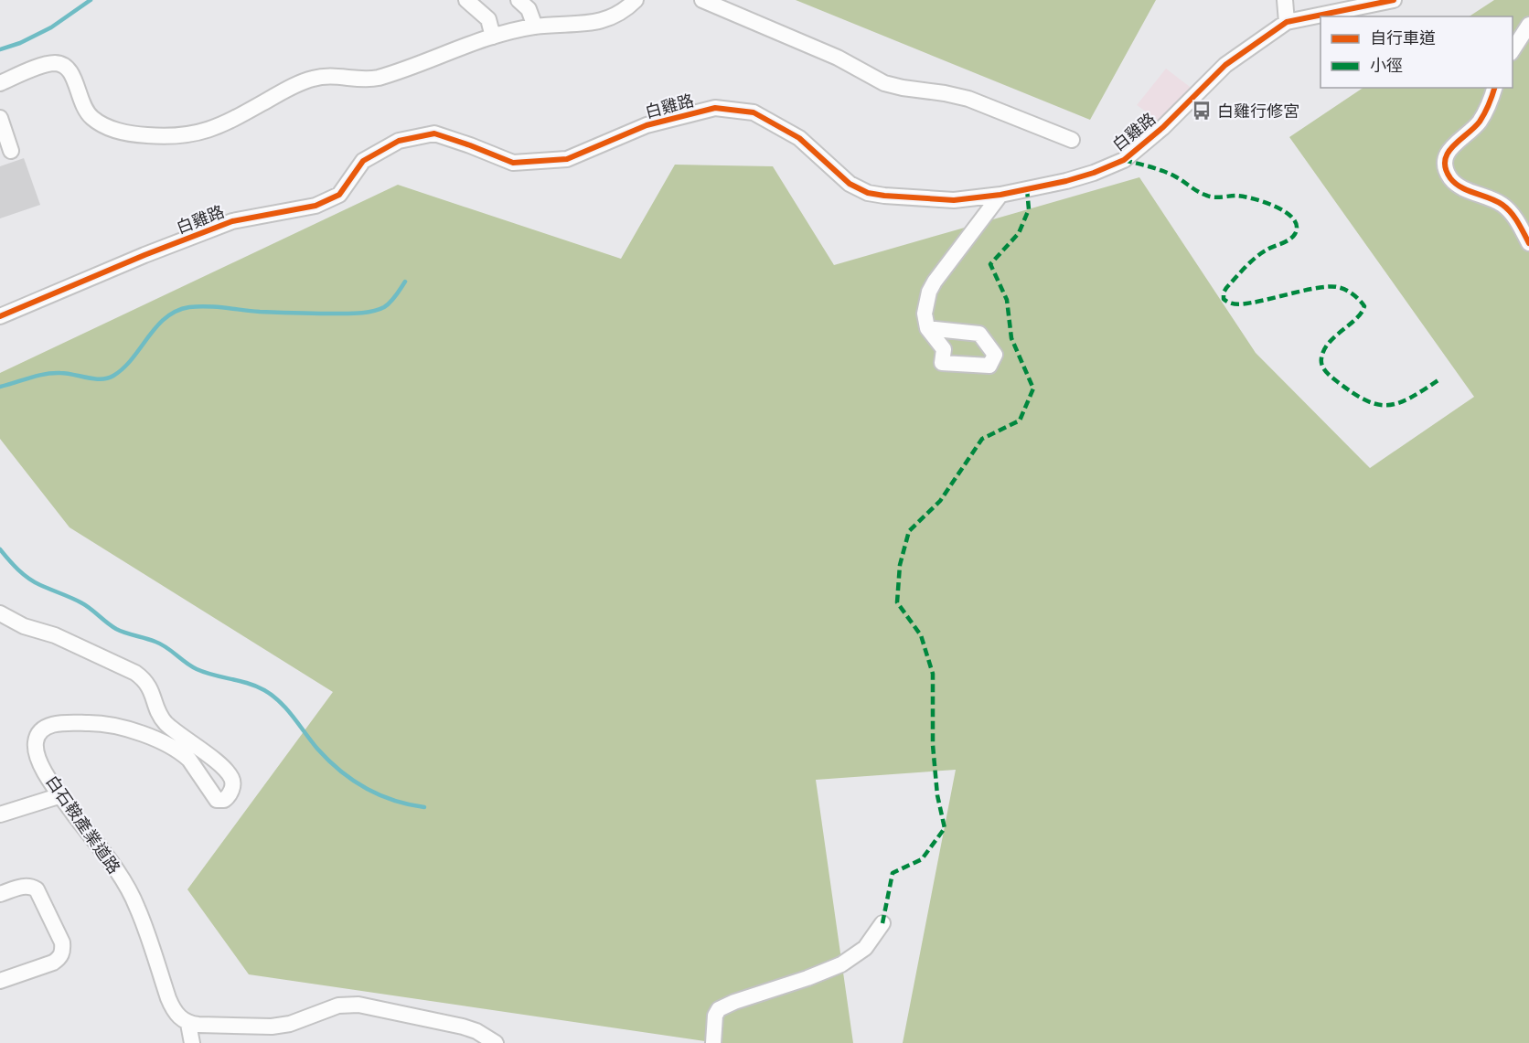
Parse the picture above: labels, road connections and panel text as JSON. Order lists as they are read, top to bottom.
{
  "streets": {
    "street": ["白雞路", "白石鞍產業道路"]
  },
  "places": {
    "bus stop": ["白雞行修宮"]
  },
  "legend": ["自行車道", "小徑"]
}
